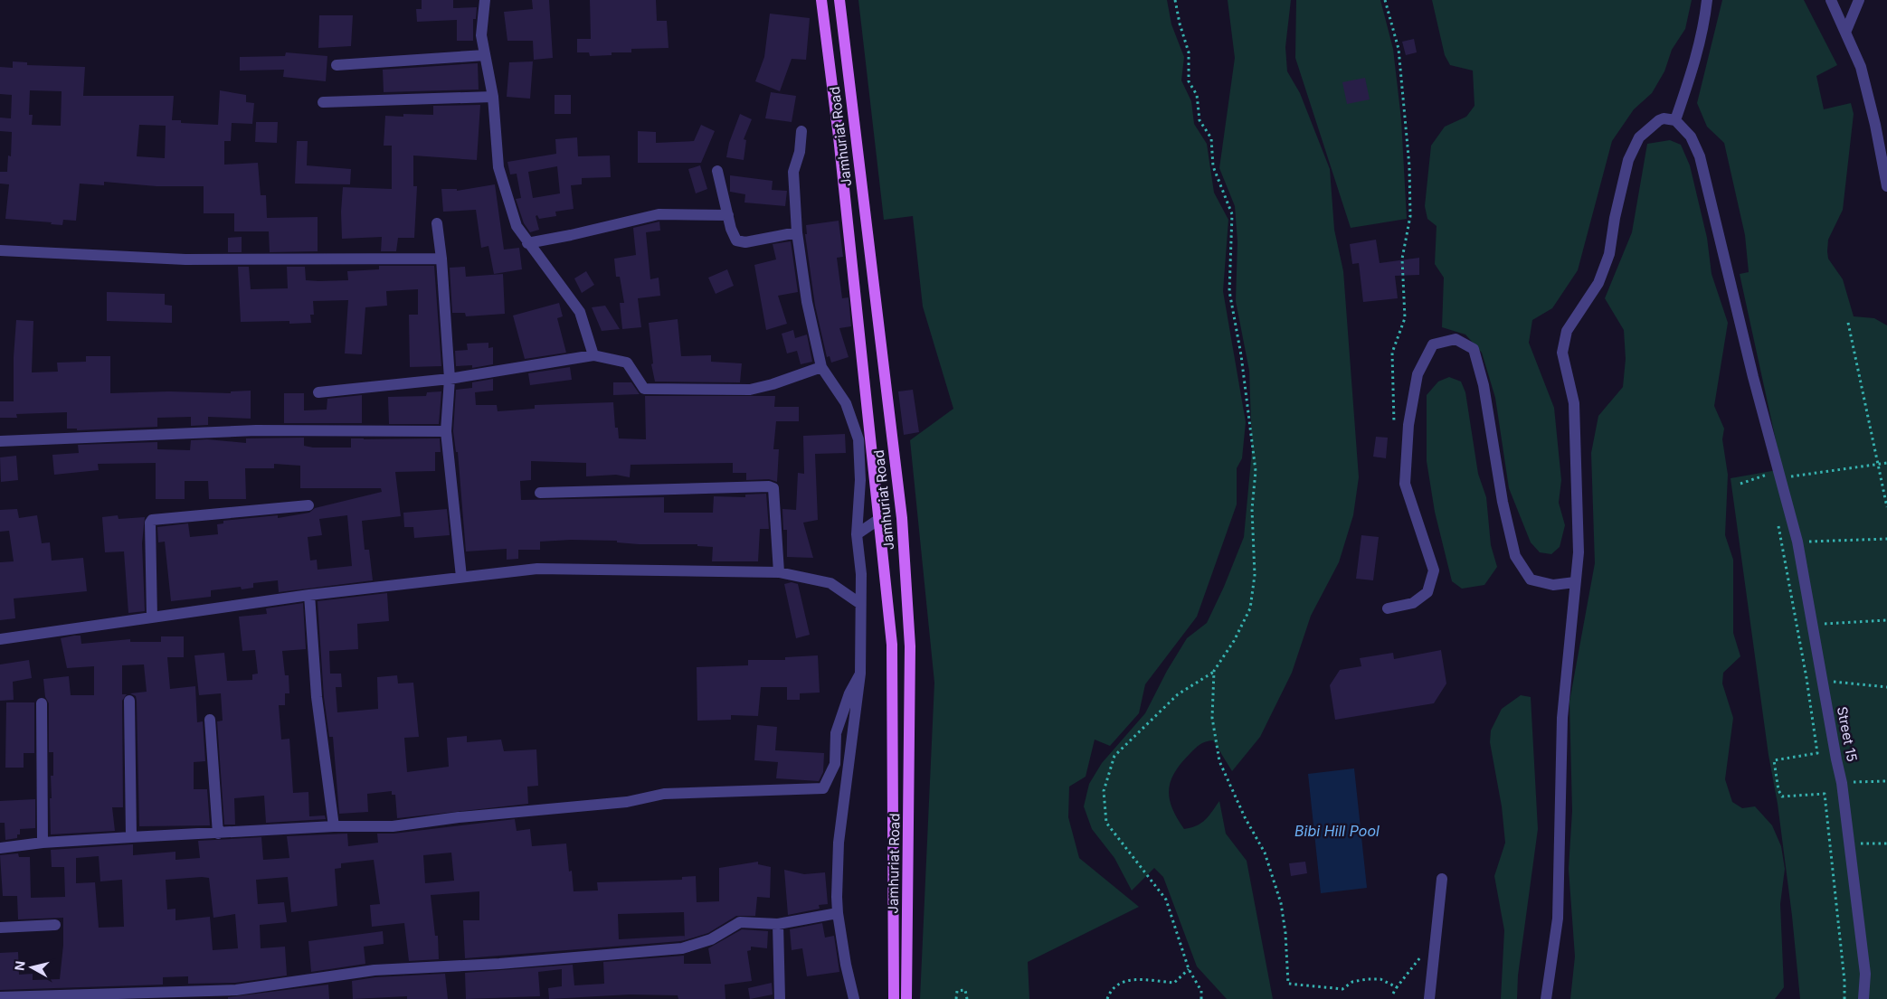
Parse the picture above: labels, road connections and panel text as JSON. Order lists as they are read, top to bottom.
{
  "streets": {
    "main road": ["Jamhuriat Road"],
    "street": ["Street 15"]
  },
  "water": ["Bibi Hill Pool"],
  "north": "left"
}
